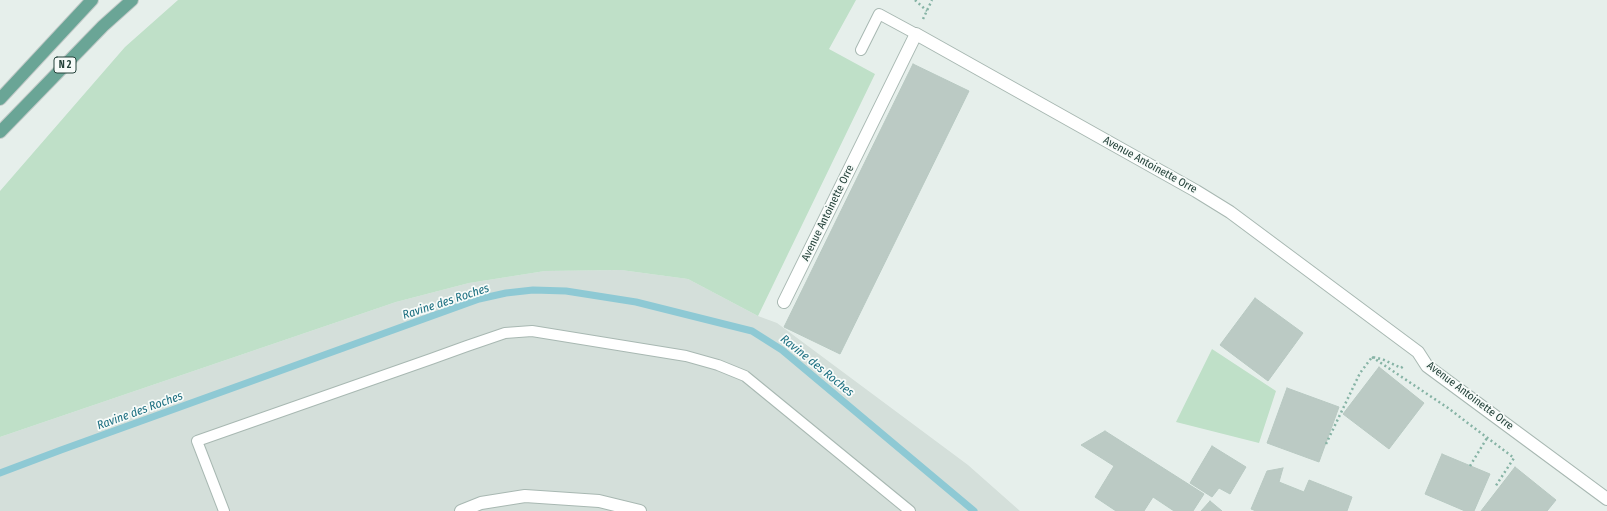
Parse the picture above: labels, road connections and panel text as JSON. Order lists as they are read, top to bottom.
{
  "streets": {
    "main road": ["N 2"],
    "street": ["Avenue Antoinette Orre"]
  },
  "water": ["Ravine des Roches"]
}
